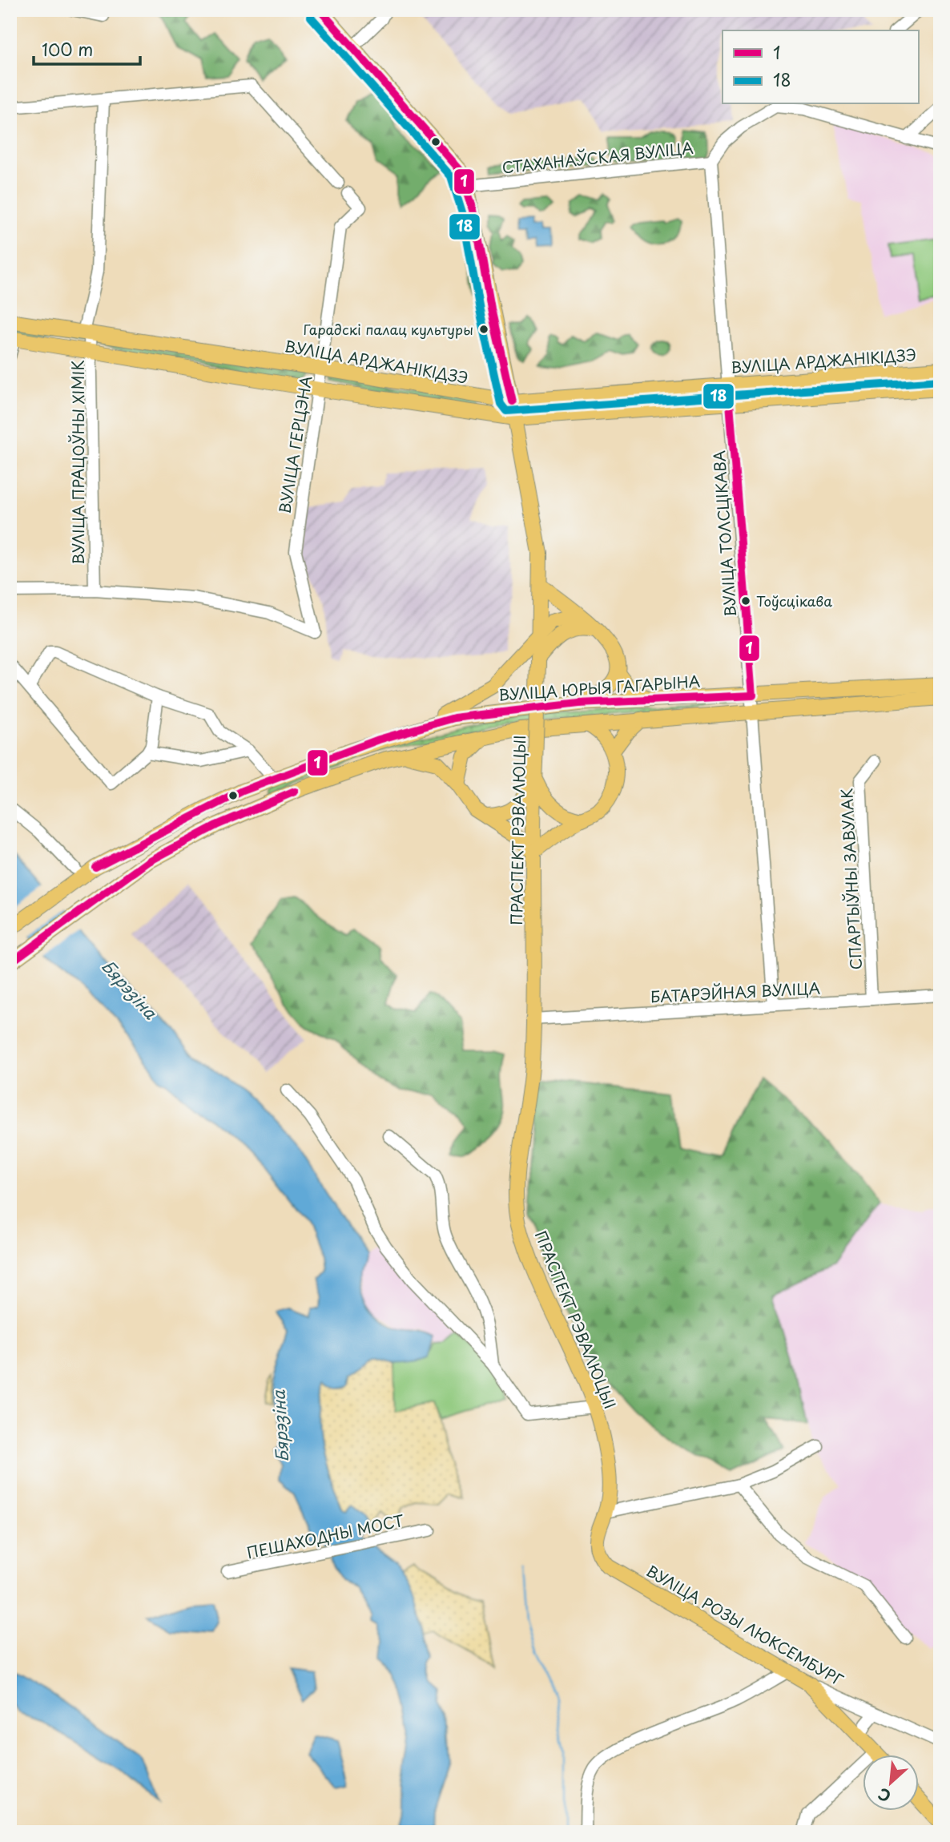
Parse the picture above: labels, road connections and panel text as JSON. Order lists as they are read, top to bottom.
{
  "streets": {
    "main road": [
      "ВУЛІЦА АРДЖАНІКІДЗЭ",
      "ВУЛІЦА ЮРЫЯ ГАГАРЫНА",
      "ПРАСПЕКТ РЭВАЛЮЦЫІ",
      "ВУЛІЦА РОЗЫ ЛЮКСЕМБУРГ"
    ],
    "street": [
      "СТАХАНАЎСКАЯ ВУЛІЦА",
      "ВУЛІЦА ГЕРЦЭНА",
      "ВУЛІЦА ПРАЦОЎНЫ ХІМІК",
      "ВУЛІЦА ТОЛСЦІКАВА",
      "СПАРТЫЎНЫ ЗАВУЛАК",
      "БАТАРЭЙНАЯ ВУЛІЦА",
      "ПЕШАХОДНЫ МОСТ"
    ]
  },
  "crossings": [
    ["СТАХАНАЎСКАЯ ВУЛІЦА", "ВУЛІЦА ТОЛСЦІКАВА"],
    ["СТАХАНАЎСКАЯ ВУЛІЦА", "ПРАСПЕКТ РЭВАЛЮЦЫІ"],
    ["ВУЛІЦА АРДЖАНІКІДЗЭ", "ВУЛІЦА ГЕРЦЭНА"],
    ["ВУЛІЦА АРДЖАНІКІДЗЭ", "ВУЛІЦА ПРАЦОЎНЫ ХІМІК"],
    ["ВУЛІЦА АРДЖАНІКІДЗЭ", "ВУЛІЦА ТОЛСЦІКАВА"],
    ["ВУЛІЦА АРДЖАНІКІДЗЭ", "ПРАСПЕКТ РЭВАЛЮЦЫІ"],
    ["ВУЛІЦА ГЕРЦЭНА", "ВУЛІЦА ПРАЦОЎНЫ ХІМІК"],
    ["ВУЛІЦА ТОЛСЦІКАВА", "ВУЛІЦА ЮРЫЯ ГАГАРЫНА"],
    ["ВУЛІЦА ТОЛСЦІКАВА", "БАТАРЭЙНАЯ ВУЛІЦА"],
    ["ПРАСПЕКТ РЭВАЛЮЦЫІ", "БАТАРЭЙНАЯ ВУЛІЦА"],
    ["ПРАСПЕКТ РЭВАЛЮЦЫІ", "ВУЛІЦА РОЗЫ ЛЮКСЕМБУРГ"],
    ["СПАРТЫЎНЫ ЗАВУЛАК", "БАТАРЭЙНАЯ ВУЛІЦА"]
  ],
  "water": ["Бярэзіна"],
  "places": ["Гарадскі палац культуры", "Тоўсцікава"],
  "lines": ["transit line 1", "transit line 18"],
  "legend": ["1", "18"],
  "scale_bar": "100 m",
  "north": "bottom left"
}
